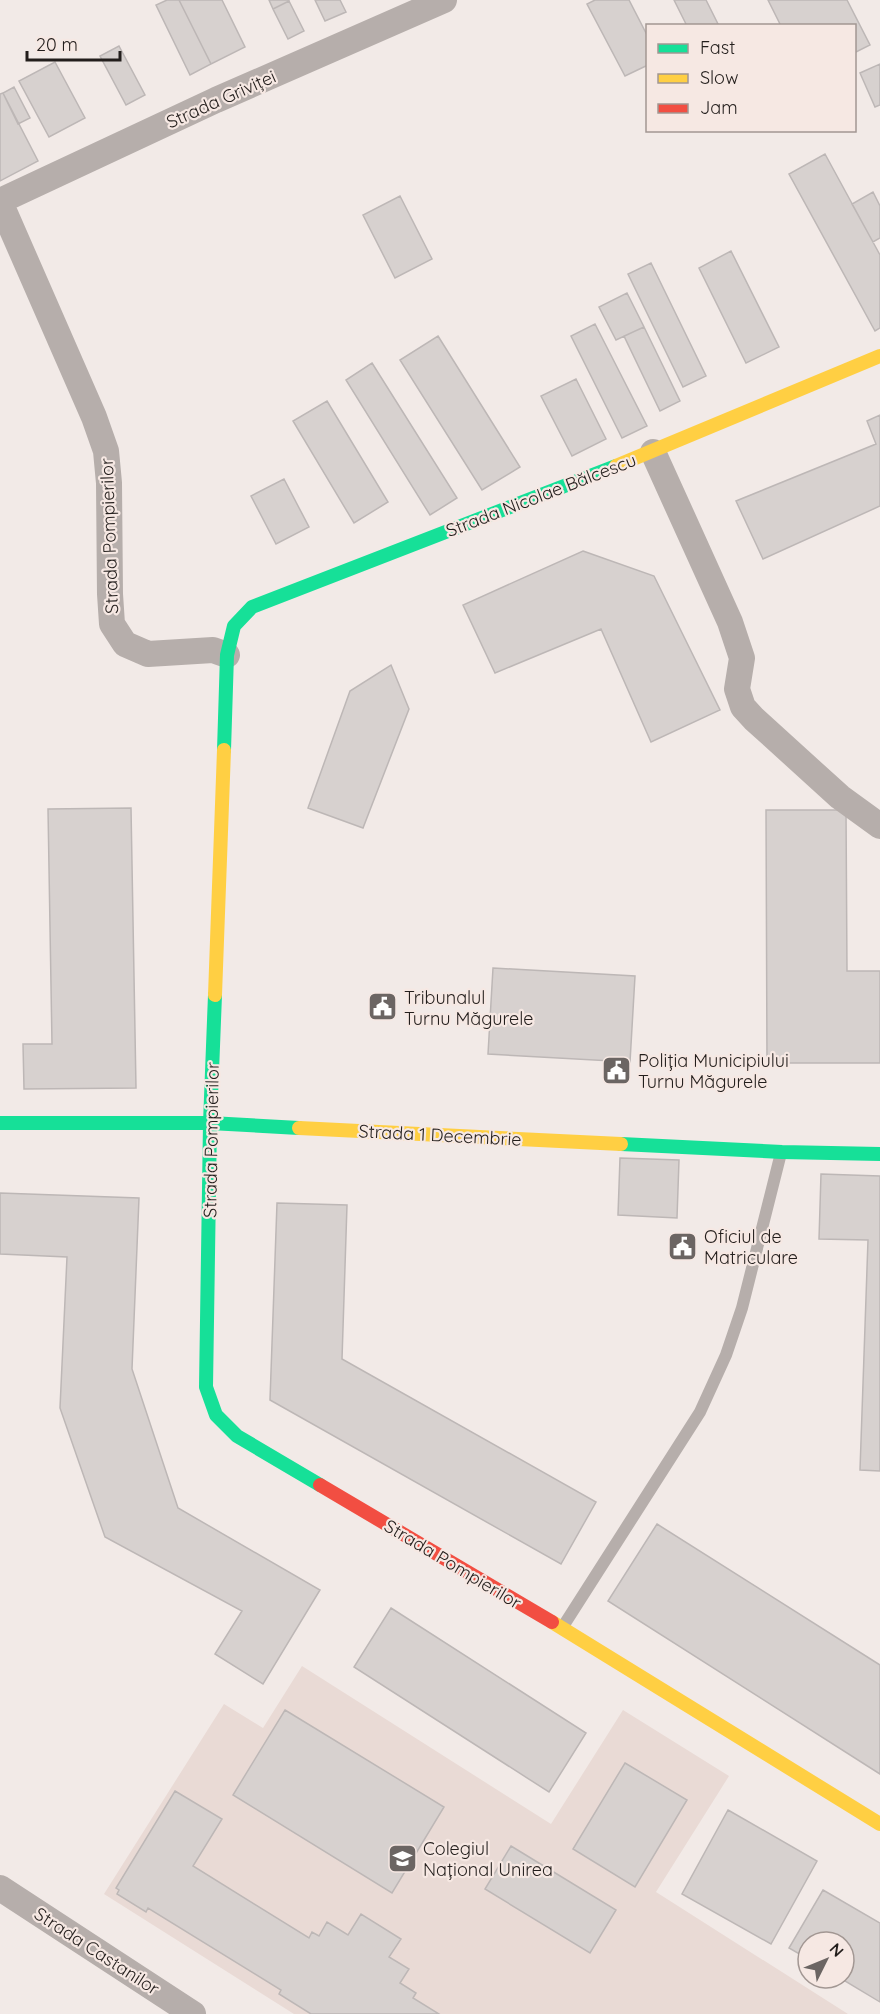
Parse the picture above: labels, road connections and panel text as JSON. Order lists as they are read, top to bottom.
{
  "streets": {
    "street": [
      "Strada Griviței",
      "Strada Nicolae Bălcescu",
      "Strada Pompierilor",
      "Strada 1 Decembrie",
      "Strada Castanilor"
    ]
  },
  "crossings": [
    ["Strada Griviței", "Strada Pompierilor"],
    ["Strada Nicolae Bălcescu", "Strada Pompierilor"],
    ["Strada Pompierilor", "Strada 1 Decembrie"]
  ],
  "places": {
    "public building": ["Tribunalul Turnu Măgurele", "Poliția Municipiului Turnu Măgurele", "Oficiul de Matriculare"],
    "school or university": ["Colegiul Național Unirea"]
  },
  "legend": ["Fast", "Slow", "Jam"],
  "scale_bar": "20 m",
  "north": "top right"
}
